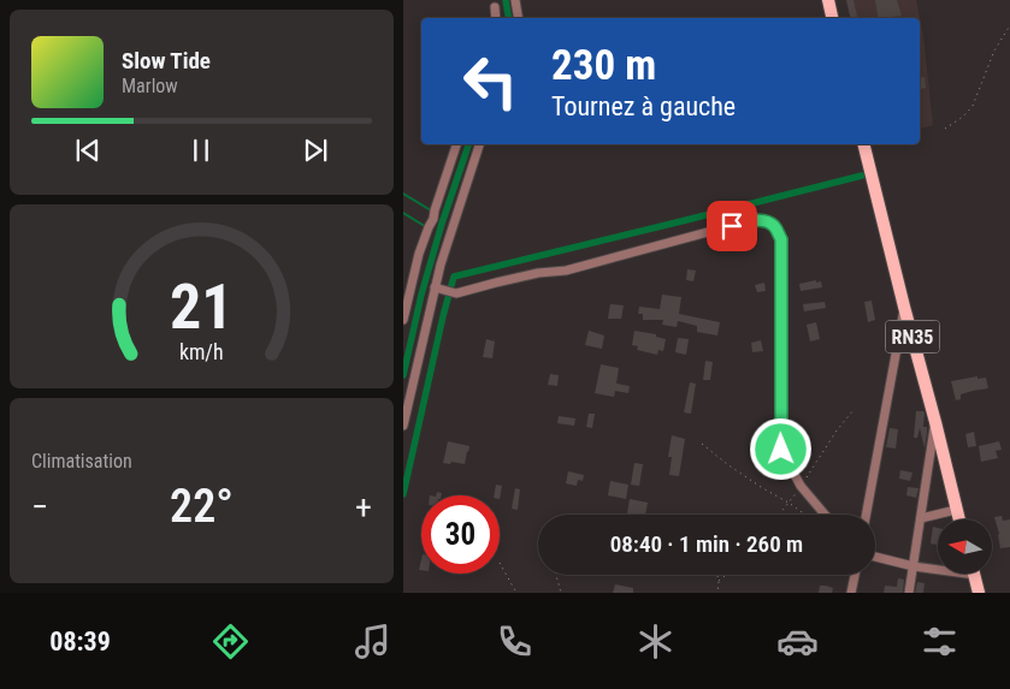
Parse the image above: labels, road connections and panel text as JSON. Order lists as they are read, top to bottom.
{
  "streets": {
    "main road": ["RN35"]
  },
  "north": "left",
  "page": {
    "turn": ["230 m", "Tournez à gauche"],
    "song": ["Slow Tide", "Marlow"],
    "tile": "Climatisation",
    "heat": ["−", "22°", "+"],
    "limit": "30",
    "trip": "08:40 · 1 min · 260 m",
    "tabs": "08:39",
    "gauge": ["21", "km/h"]
  }
}
